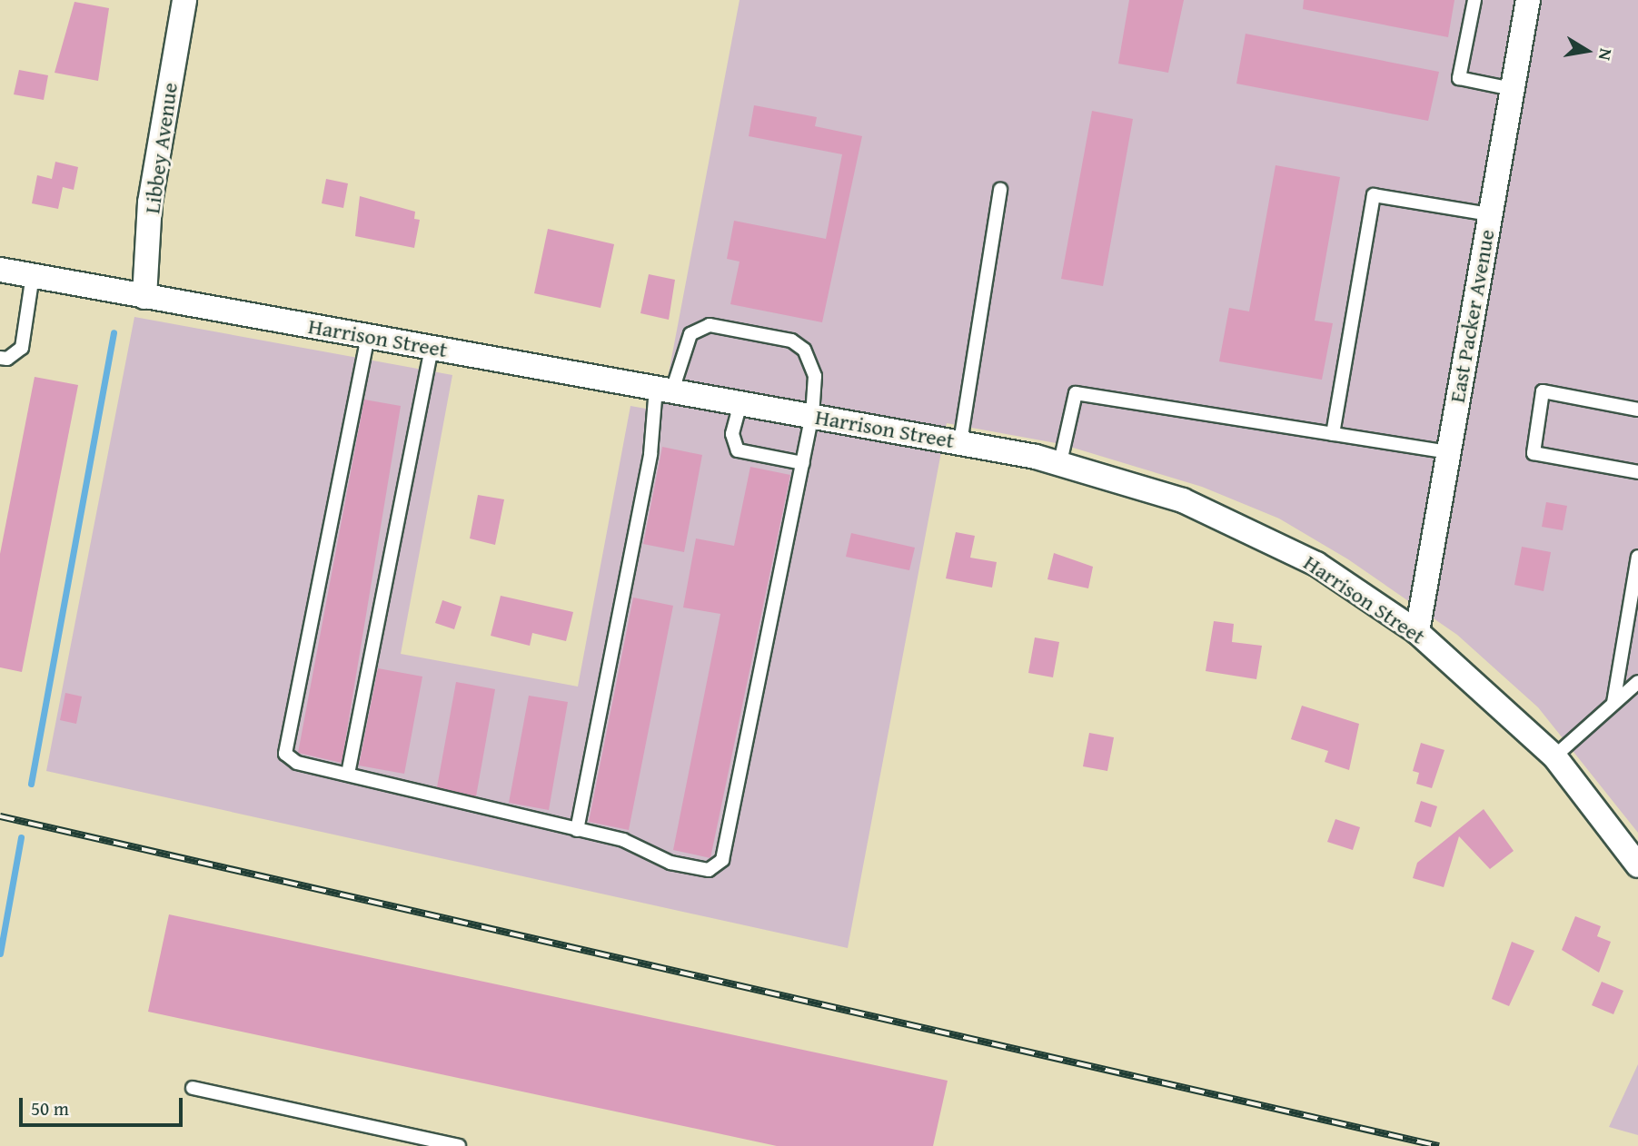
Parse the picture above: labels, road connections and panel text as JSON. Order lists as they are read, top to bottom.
{
  "streets": {
    "street": ["Libbey Avenue", "East Packer Avenue", "Harrison Street"]
  },
  "crossings": [
    ["Libbey Avenue", "Harrison Street"],
    ["East Packer Avenue", "Harrison Street"]
  ],
  "scale_bar": "50 m",
  "north": "right"
}
